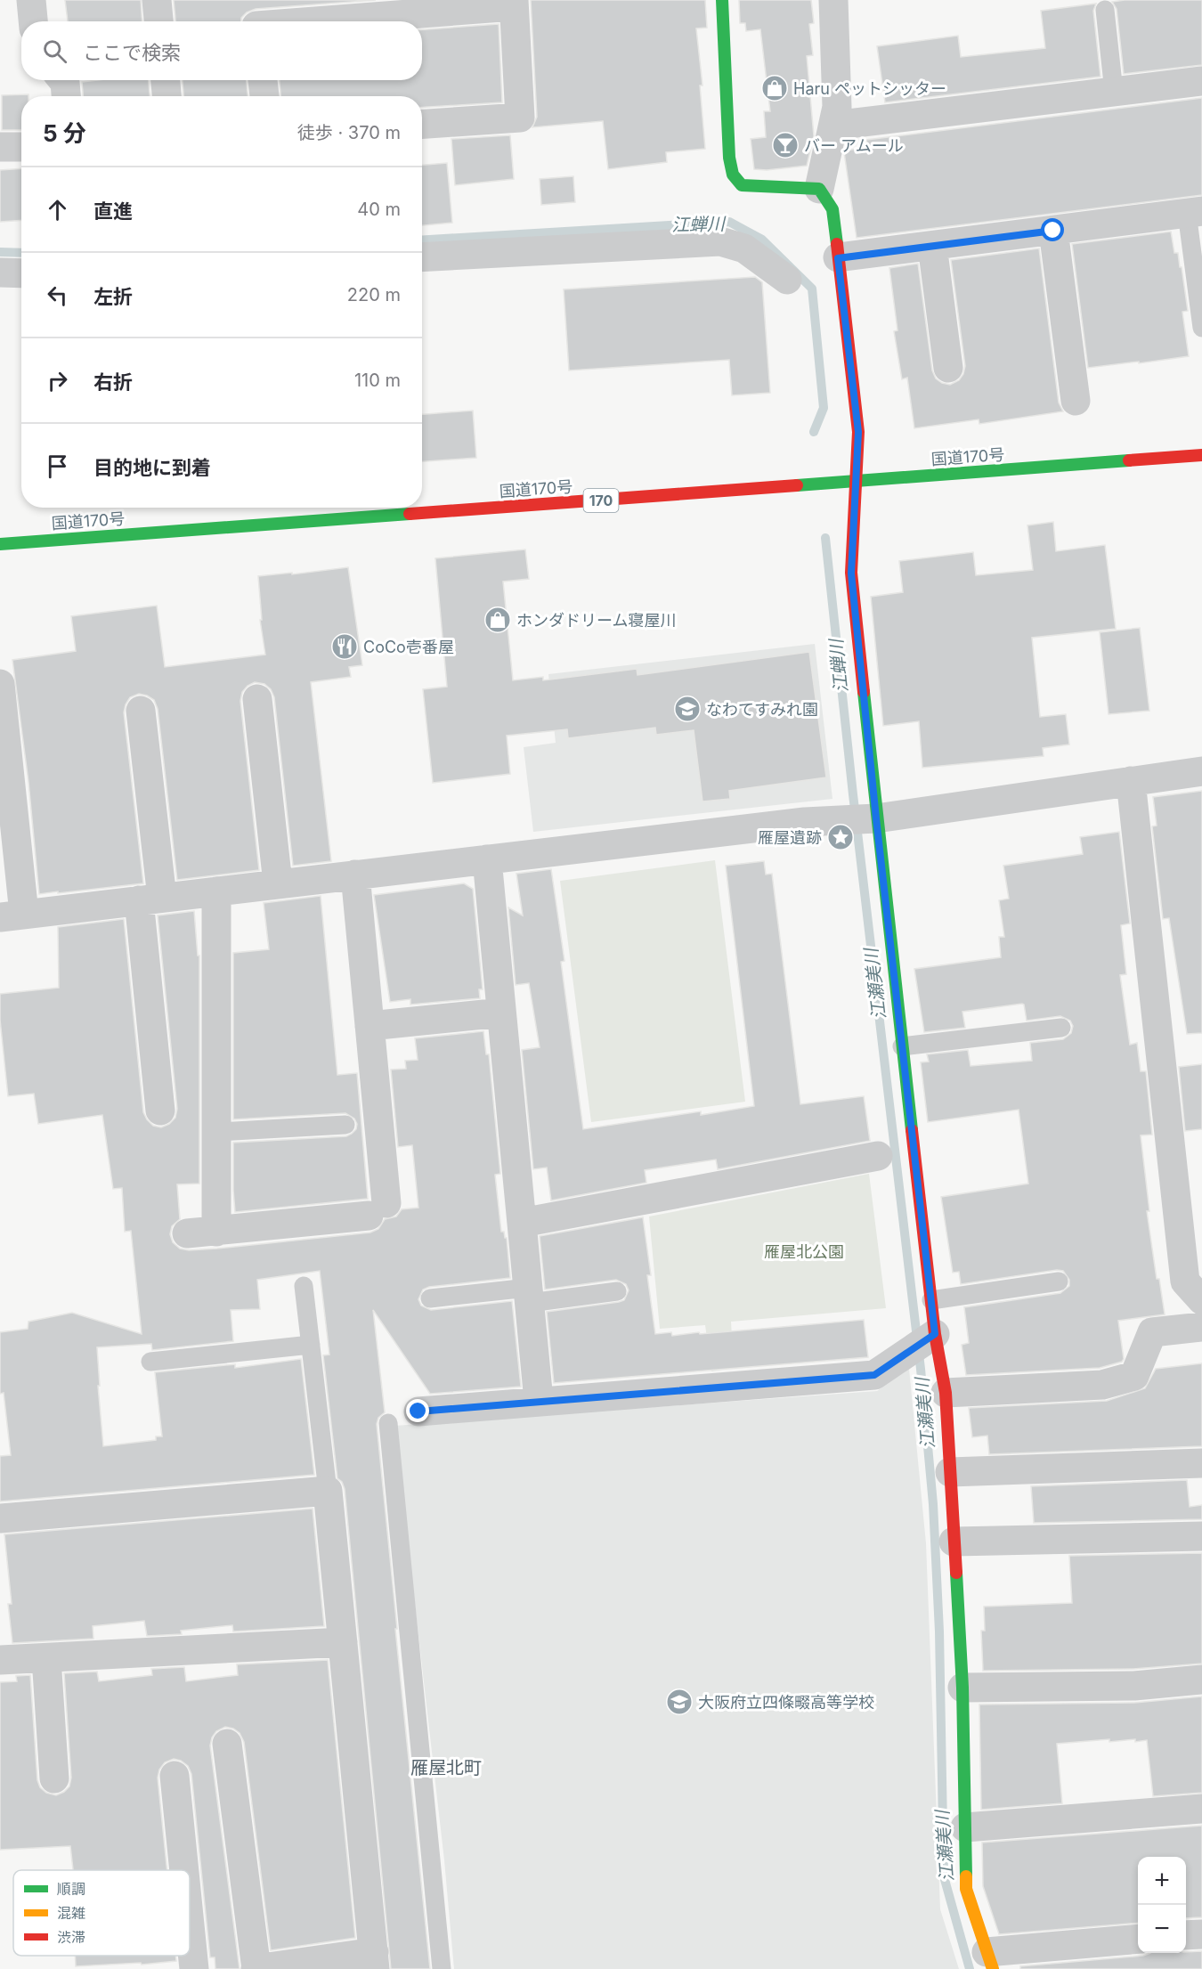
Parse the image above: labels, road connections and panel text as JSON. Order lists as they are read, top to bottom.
{
  "streets": {
    "main road": ["国道170号", "170"]
  },
  "districts": ["雁屋北町"],
  "water": ["江蝉川", "江瀬美川"],
  "parks": ["雁屋北公園"],
  "places": {
    "shop": ["Haru ペットシッター", "ホンダドリーム寝屋川"],
    "bar": ["バー アムール"],
    "restaurant": ["CoCo壱番屋"],
    "school or university": ["なわてすみれ園", "大阪府立四條畷高等学校"],
    "place": ["雁屋遺跡"]
  },
  "legend": ["順調", "混雑", "渋滞"],
  "page": {
    "search": "ここで検索",
    "heading": ["5 分", "徒歩 · 370 m"],
    "list": [
      ["直進", "40 m"],
      ["左折", "220 m"],
      ["右折", "110 m"],
      "目的地に到着"
    ],
    "map_buttons": ["+", "−"]
  }
}
